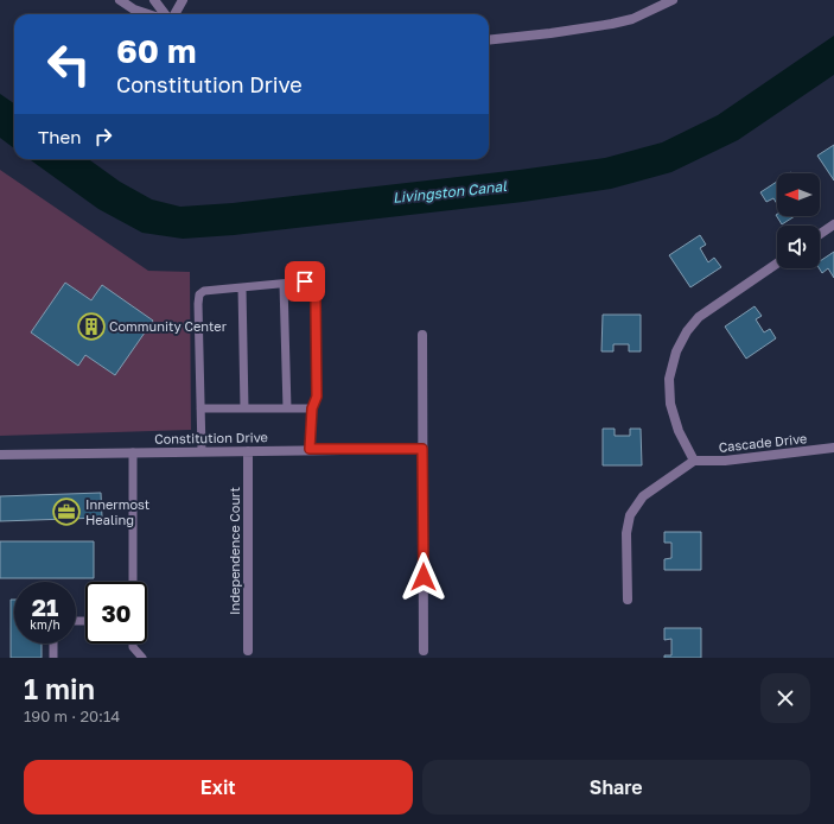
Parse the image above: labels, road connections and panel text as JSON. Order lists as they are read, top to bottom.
{
  "streets": {
    "street": ["Constitution Drive", "Cascade Drive", "Independence Court"]
  },
  "crossings": [
    ["Constitution Drive", "Independence Court"]
  ],
  "water": ["Livingston Canal"],
  "places": {
    "building": ["Community Center"],
    "office": ["Innermost Healing"]
  },
  "north": "left",
  "page": {
    "turn": ["60 m", "Constitution Drive"],
    "then": "Then",
    "speed": "21 km/h",
    "limit": "30",
    "heading": ["1 min", "190 m · 20:14"],
    "buttons": ["Exit", "Share"]
  }
}
